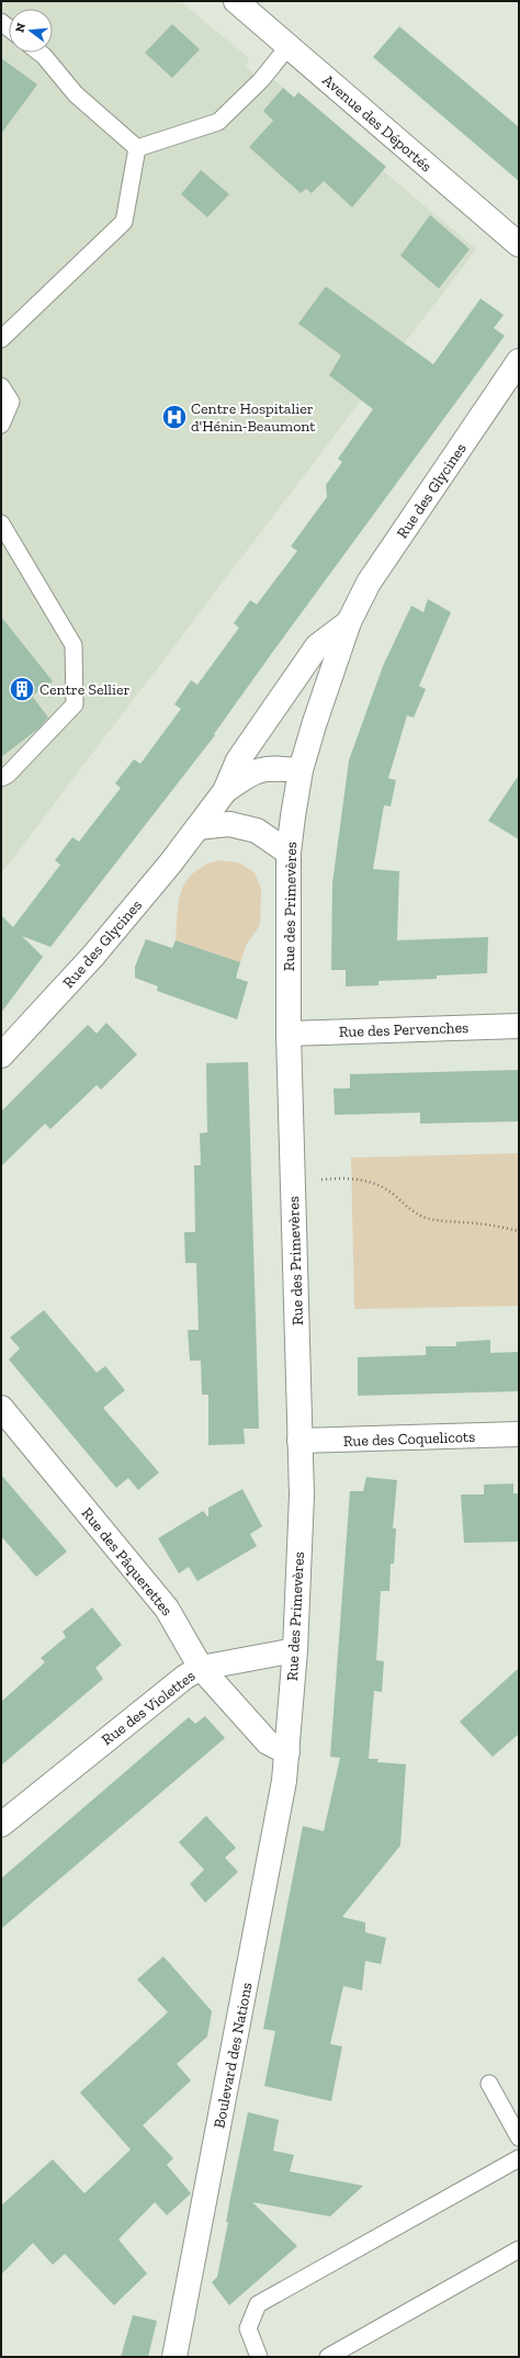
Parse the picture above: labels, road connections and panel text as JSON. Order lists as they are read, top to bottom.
{
  "streets": {
    "street": [
      "Avenue des Déportés",
      "Rue des Glycines",
      "Rue des Primevères",
      "Rue des Pervenches",
      "Rue des Coquelicots",
      "Rue des Pâquerettes",
      "Rue des Violettes",
      "Boulevard des Nations"
    ]
  },
  "crossings": [
    ["Rue des Glycines", "Rue des Primevères"],
    ["Rue des Primevères", "Rue des Pervenches"],
    ["Rue des Primevères", "Rue des Coquelicots"],
    ["Rue des Primevères", "Rue des Violettes"],
    ["Rue des Primevères", "Boulevard des Nations"],
    ["Rue des Pâquerettes", "Rue des Violettes"],
    ["Rue des Violettes", "Boulevard des Nations"]
  ],
  "places": {
    "hospital": ["Centre Hospitalier d'Hénin-Beaumont"],
    "building": ["Centre Sellier"]
  },
  "north": "left"
}
